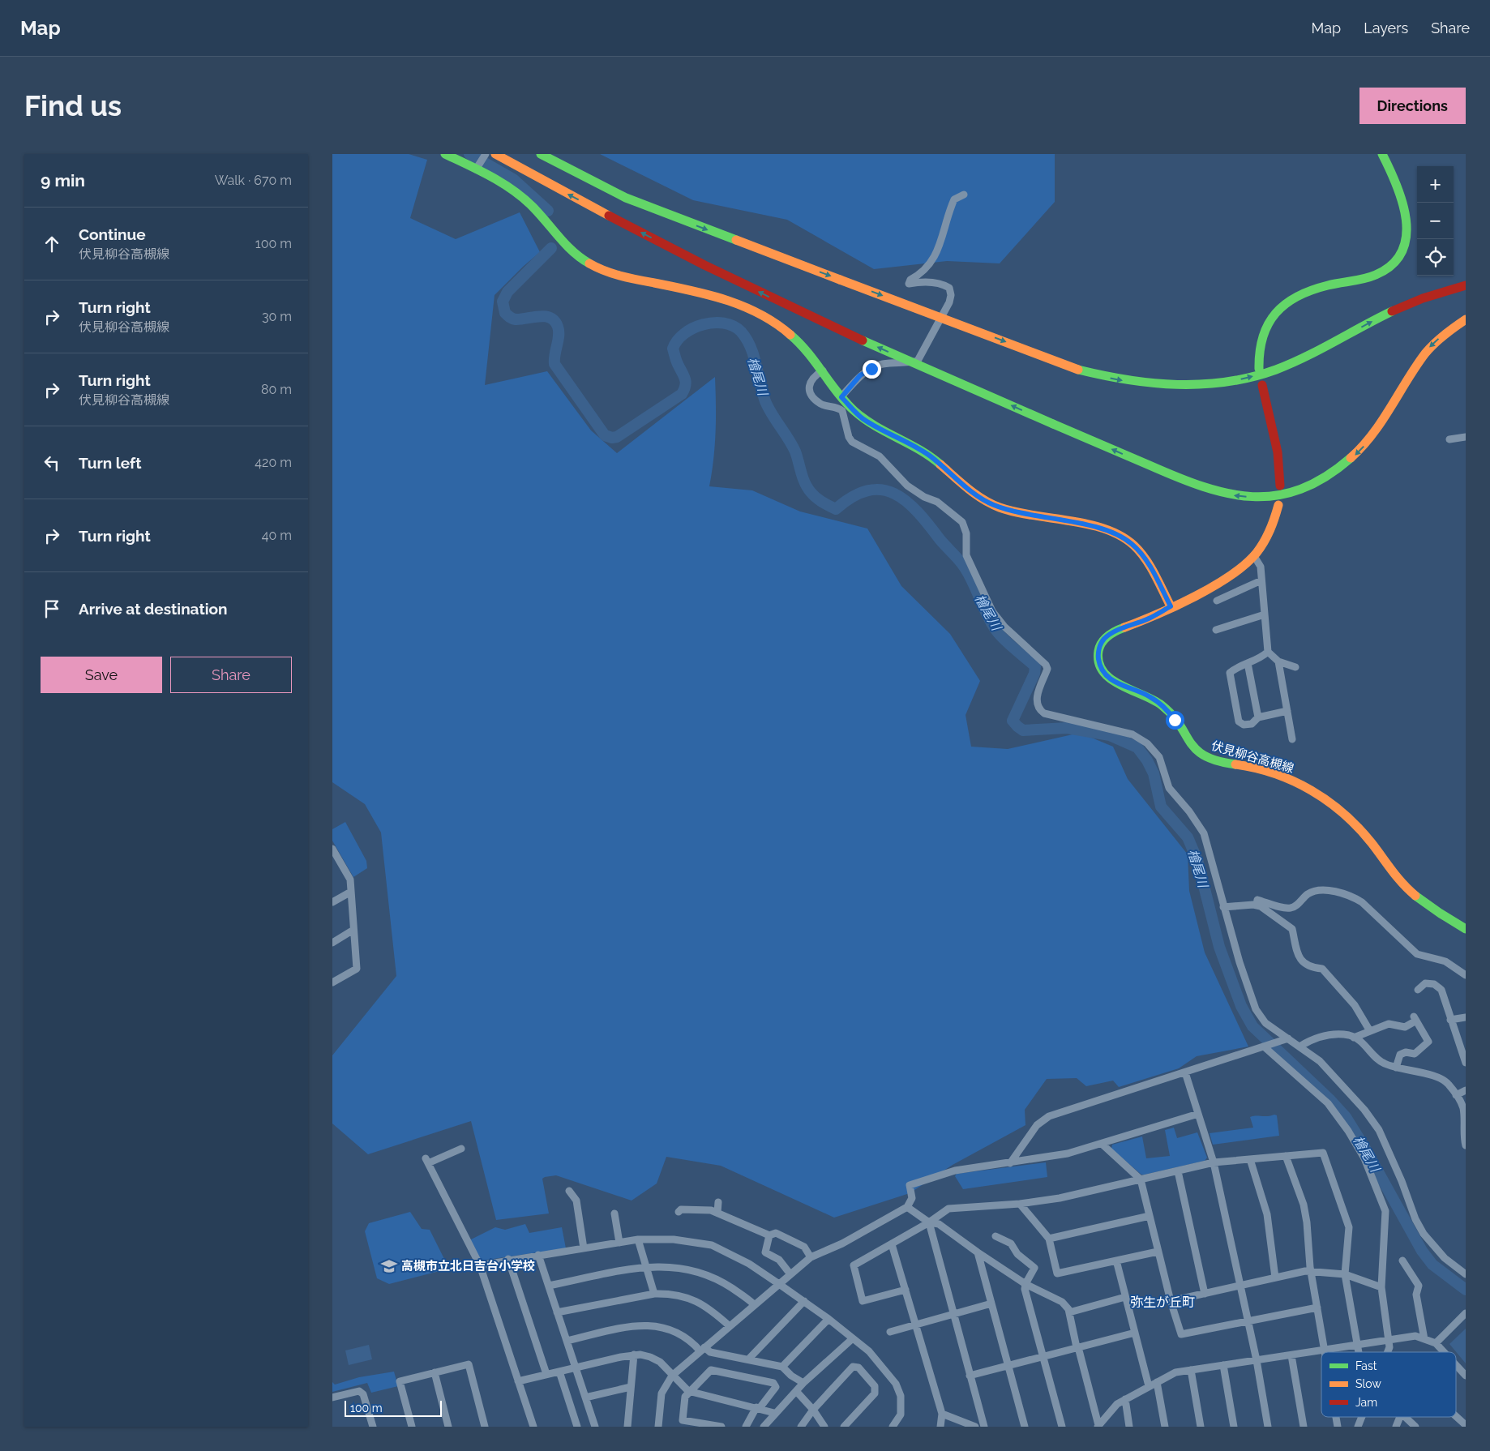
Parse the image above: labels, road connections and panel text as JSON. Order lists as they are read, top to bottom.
{
  "streets": {
    "main road": ["伏見柳谷高槻線"]
  },
  "districts": ["弥生が丘町"],
  "water": ["檜尾川"],
  "places": {
    "school or university": ["高槻市立北日吉台小学校"]
  },
  "legend": ["Fast", "Slow", "Jam"],
  "scale_bar": "100 m",
  "page": {
    "header": "Map",
    "nav": ["Map", "Layers", "Share"],
    "buttons": [
      "Directions",
      ["Save", "Share"]
    ],
    "title": "Find us",
    "heading": ["9 min", "Walk · 670 m"],
    "map_buttons": ["+", "−"],
    "list": [
      ["Continue", "伏見柳谷高槻線", "100 m"],
      ["Turn right", "伏見柳谷高槻線", "30 m"],
      ["Turn right", "伏見柳谷高槻線", "80 m"],
      ["Turn left", "420 m"],
      ["Turn right", "40 m"],
      "Arrive at destination"
    ],
    "scale": "100 m"
  }
}
